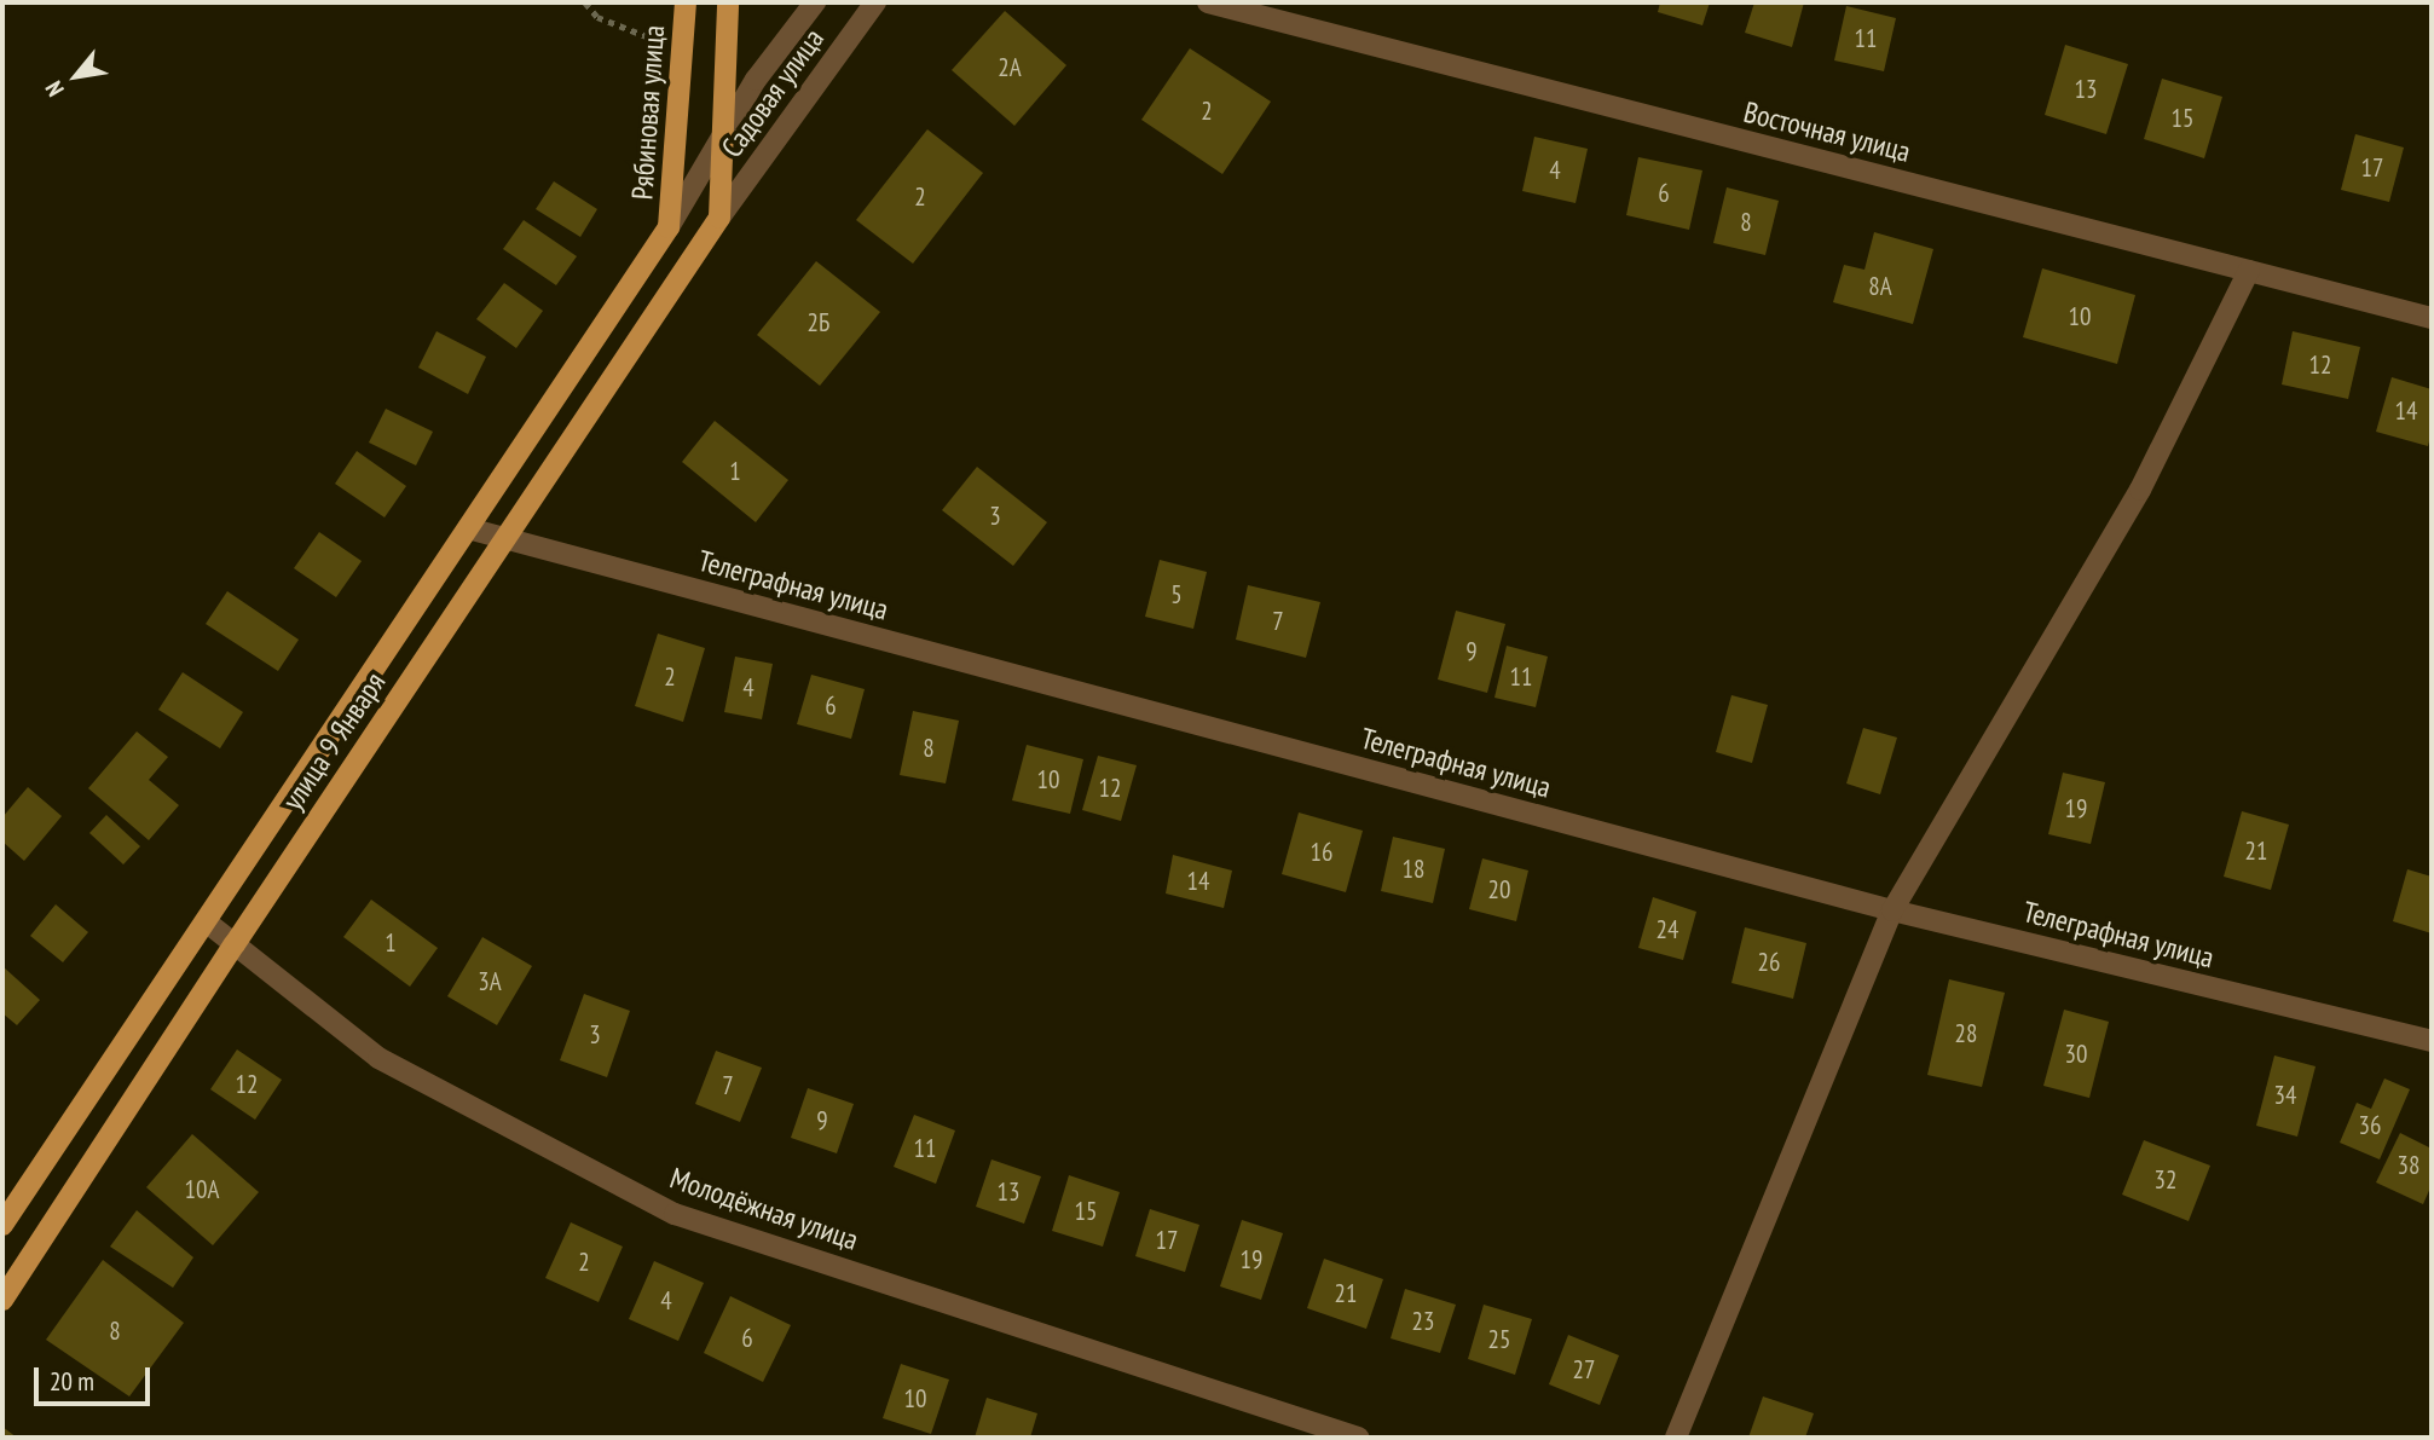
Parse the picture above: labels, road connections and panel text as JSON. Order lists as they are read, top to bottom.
{
  "streets": {
    "main road": ["Рябиновая улица", "улица 9 Января"],
    "street": [
      "Садовая улица",
      "Восточная улица",
      "Телеграфная улица",
      "Молодёжная улица"
    ]
  },
  "crossings": [
    ["Садовая улица", "улица 9 Января"],
    ["Рябиновая улица", "улица 9 Января"],
    ["Телеграфная улица", "улица 9 Января"],
    ["улица 9 Января", "Молодёжная улица"]
  ],
  "house_numbers": [
    "11",
    "2А",
    "13",
    "2",
    "15",
    "17",
    "4",
    "6",
    "2",
    "8",
    "8А",
    "10",
    "2Б",
    "12",
    "14",
    "1",
    "3",
    "5",
    "7",
    "9",
    "2",
    "11",
    "4",
    "6",
    "8",
    "10",
    "12",
    "19",
    "21",
    "16",
    "18",
    "14",
    "20",
    "24",
    "1",
    "26",
    "3А",
    "28",
    "3",
    "30",
    "12",
    "7",
    "34",
    "9",
    "36",
    "11",
    "38",
    "32",
    "10А",
    "13",
    "15",
    "17",
    "19",
    "2",
    "21",
    "4",
    "23",
    "8",
    "6",
    "25",
    "27",
    "10"
  ],
  "scale_bar": "20 m",
  "north": "bottom left"
}
